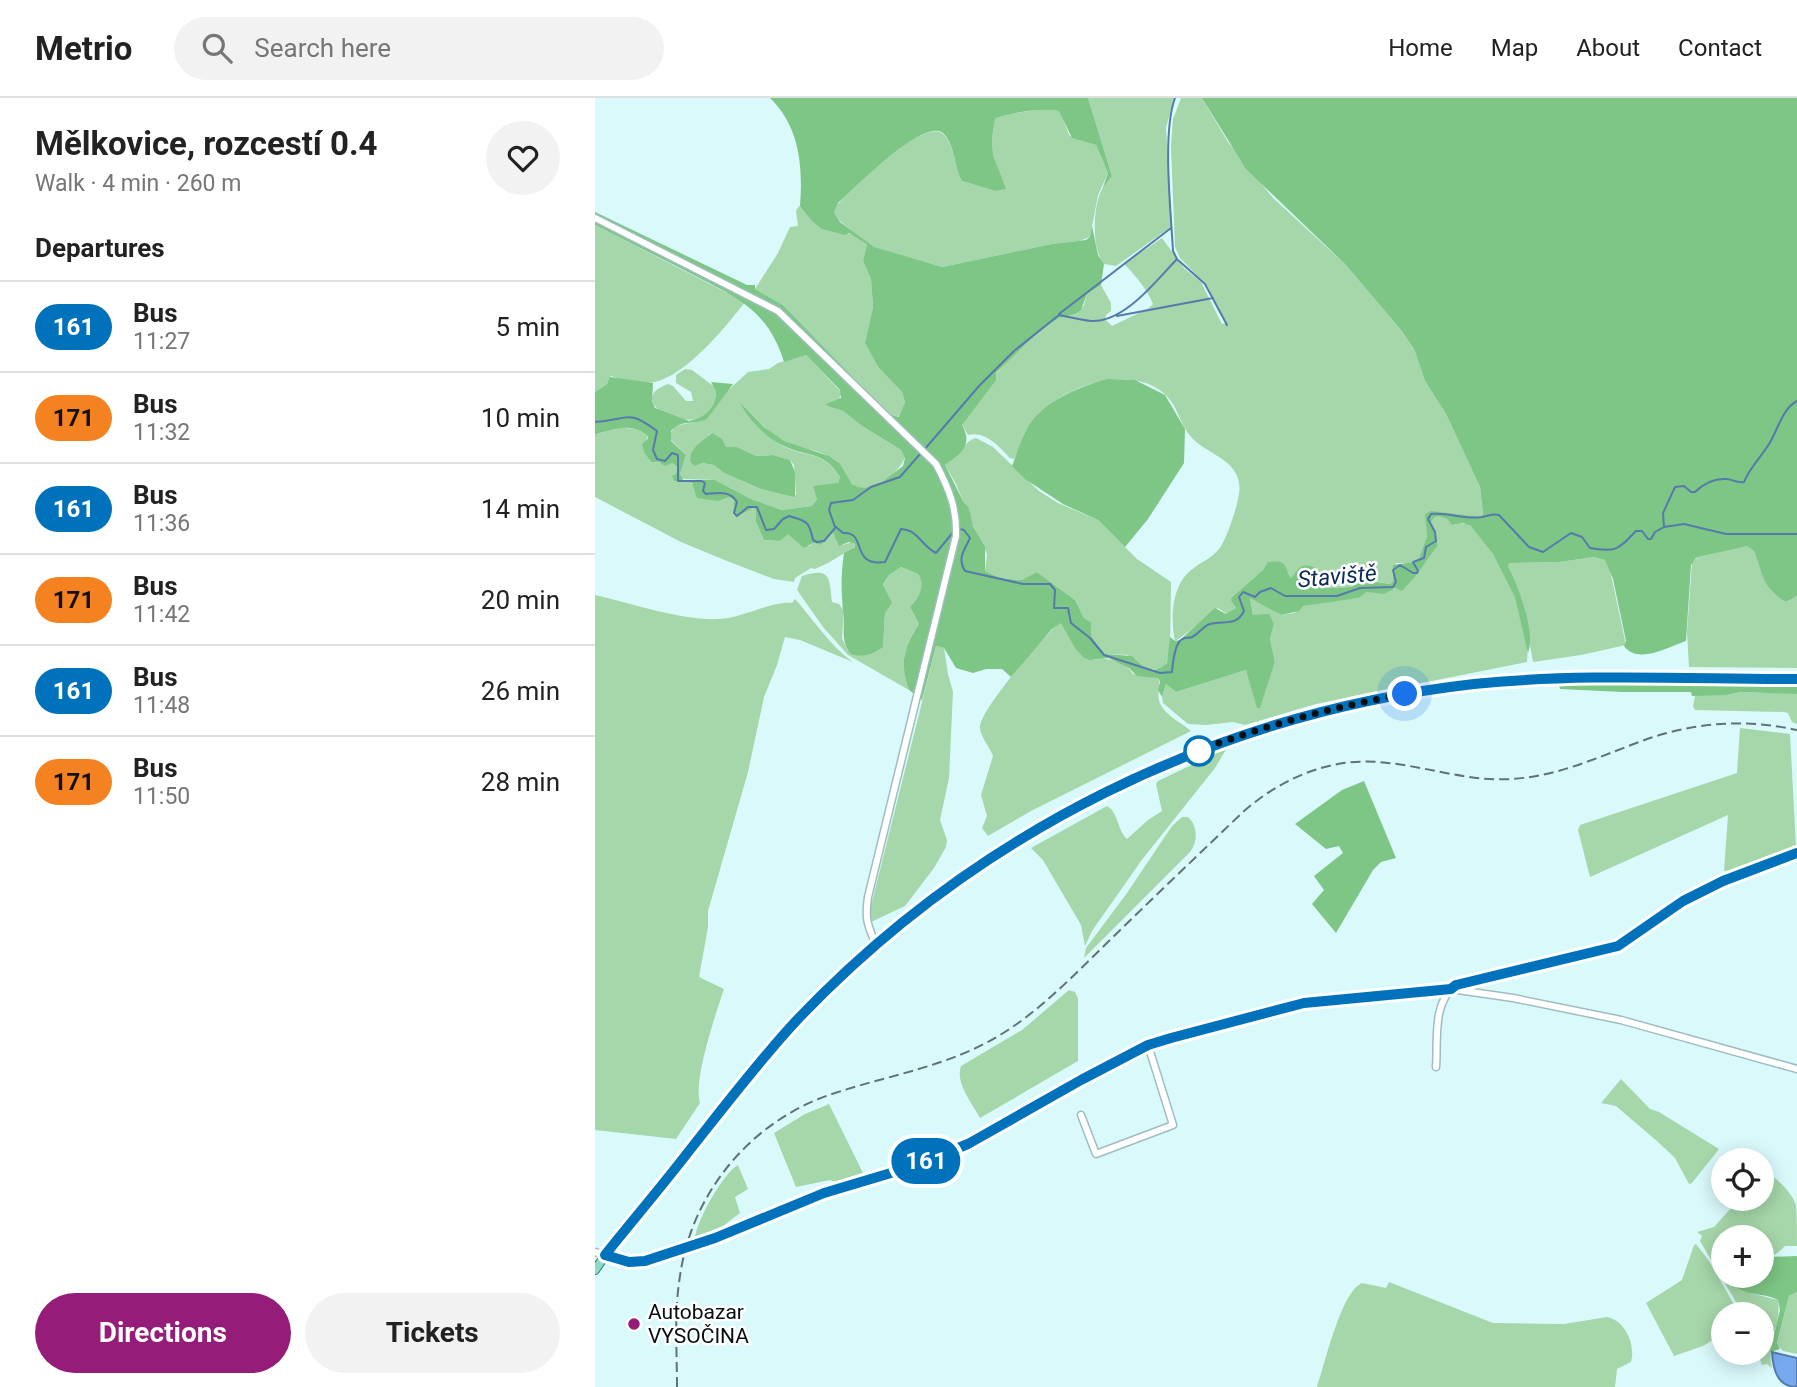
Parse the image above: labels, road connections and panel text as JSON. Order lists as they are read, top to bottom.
{
  "water": ["Staviště"],
  "places": ["Autobazar VYSOČINA"],
  "lines": ["bus line 161"],
  "page": {
    "header": "Metrio",
    "search": "Search here",
    "nav": [
      "Home",
      "Map",
      "About",
      "Contact"
    ],
    "heading": [
      ["Mělkovice, rozcestí 0.4", "Walk · 4 min · 260 m"],
      "Departures"
    ],
    "on_map": "161",
    "list": [
      {
        "mark": "161",
        "name": "Bus",
        "note": "11:27",
        "value": "5 min"
      },
      {
        "mark": "171",
        "name": "Bus",
        "note": "11:32",
        "value": "10 min"
      },
      {
        "mark": "161",
        "name": "Bus",
        "note": "11:36",
        "value": "14 min"
      },
      {
        "mark": "171",
        "name": "Bus",
        "note": "11:42",
        "value": "20 min"
      },
      {
        "mark": "161",
        "name": "Bus",
        "note": "11:48",
        "value": "26 min"
      },
      {
        "mark": "171",
        "name": "Bus",
        "note": "11:50",
        "value": "28 min"
      }
    ],
    "map_buttons": ["+", "−"],
    "buttons": ["Directions", "Tickets"]
  }
}
